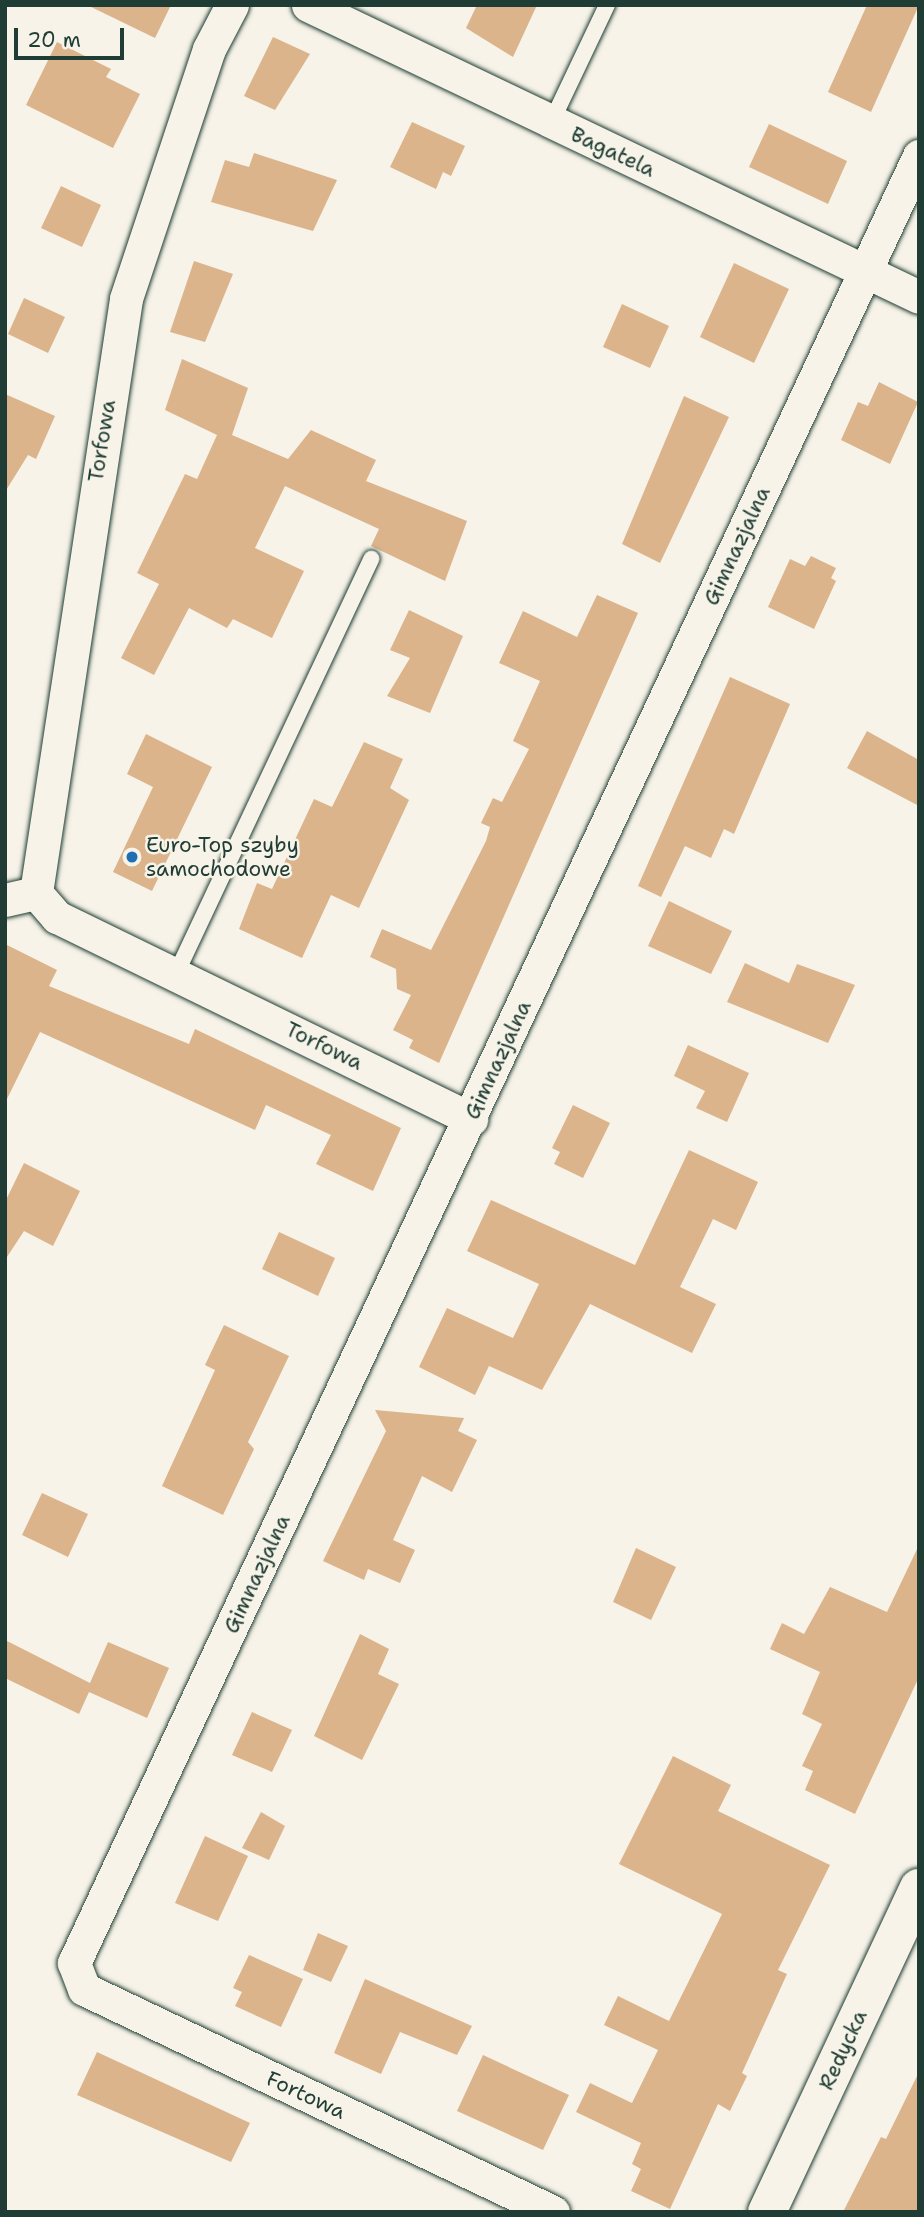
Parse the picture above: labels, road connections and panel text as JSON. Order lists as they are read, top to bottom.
{
  "streets": {
    "street": [
      "Bagatela",
      "Torfowa",
      "Gimnazjalna",
      "Redycka",
      "Fortowa"
    ]
  },
  "crossings": [
    ["Bagatela", "Gimnazjalna"],
    ["Torfowa", "Gimnazjalna"],
    ["Gimnazjalna", "Fortowa"]
  ],
  "places": ["Euro-Top szyby samochodowe"],
  "scale_bar": "20 m"
}
